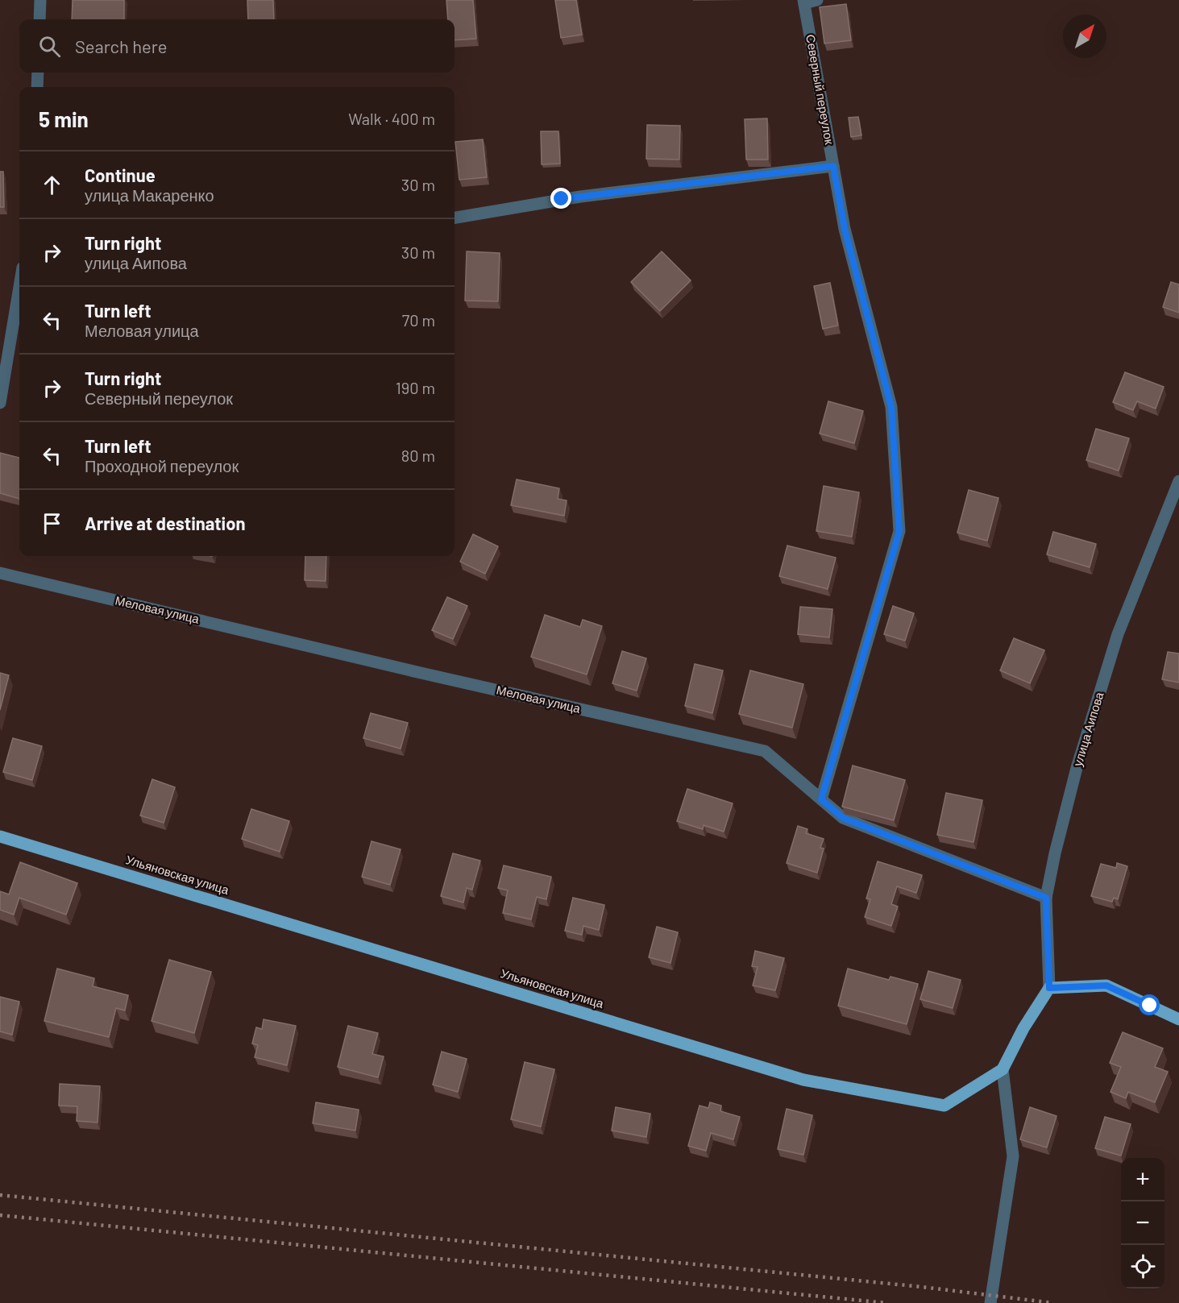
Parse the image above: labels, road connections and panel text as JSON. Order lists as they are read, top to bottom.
{
  "streets": {
    "main road": ["Ульяновская улица"],
    "street": ["Северный переулок", "Меловая улица", "улица Аипова"]
  },
  "crossings": [
    ["Северный переулок", "Меловая улица"],
    ["Меловая улица", "улица Аипова"]
  ],
  "north": "top right",
  "page": {
    "search": "Search here",
    "heading": ["5 min", "Walk · 400 m"],
    "list": [
      ["Continue", "улица Макаренко", "30 m"],
      ["Turn right", "улица Аипова", "30 m"],
      ["Turn left", "Меловая улица", "70 m"],
      ["Turn right", "Северный переулок", "190 m"],
      ["Turn left", "Проходной переулок", "80 m"],
      "Arrive at destination"
    ],
    "map_buttons": ["+", "−"]
  }
}
